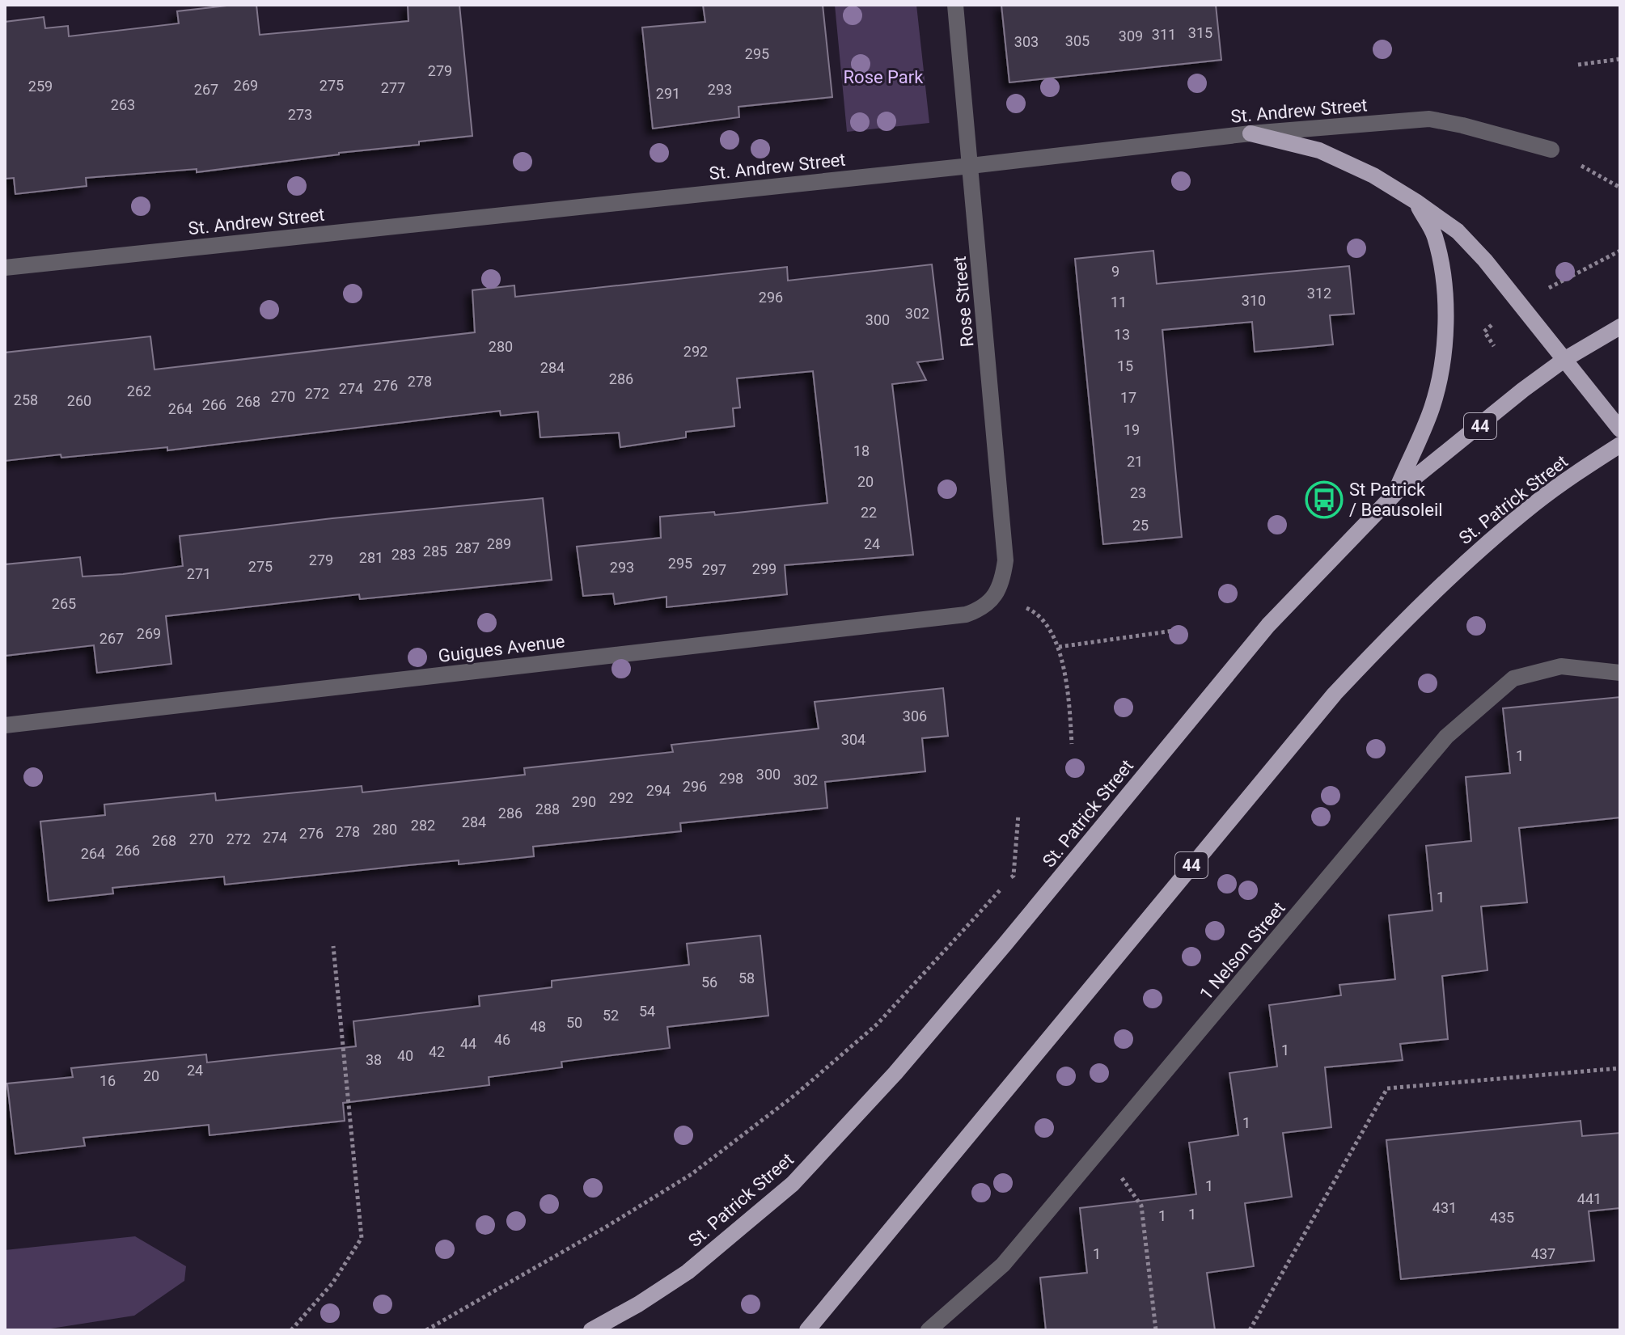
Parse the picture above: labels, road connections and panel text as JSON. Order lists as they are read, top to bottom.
{
  "streets": {
    "main road": ["44", "St. Patrick Street"],
    "street": [
      "St. Andrew Street",
      "Rose Street",
      "Guigues Avenue",
      "1 Nelson Street"
    ]
  },
  "crossings": [
    ["St. Andrew Street", "Rose Street"],
    ["Rose Street", "Guigues Avenue"]
  ],
  "parks": ["Rose Park"],
  "places": {
    "bus stop": ["St Patrick / Beausoleil"]
  },
  "house_numbers": [
    "315",
    "311",
    "309",
    "305",
    "303",
    "295",
    "279",
    "269",
    "275",
    "259",
    "277",
    "267",
    "293",
    "291",
    "263",
    "273",
    "9",
    "312",
    "296",
    "310",
    "11",
    "302",
    "300",
    "13",
    "280",
    "292",
    "15",
    "284",
    "286",
    "278",
    "276",
    "274",
    "262",
    "272",
    "270",
    "17",
    "258",
    "260",
    "268",
    "266",
    "264",
    "19",
    "18",
    "21",
    "20",
    "23",
    "22",
    "25",
    "289",
    "24",
    "287",
    "285",
    "283",
    "281",
    "279",
    "295",
    "275",
    "293",
    "299",
    "297",
    "271",
    "265",
    "269",
    "267",
    "306",
    "304",
    "1",
    "300",
    "298",
    "302",
    "296",
    "294",
    "292",
    "290",
    "288",
    "286",
    "284",
    "282",
    "280",
    "278",
    "276",
    "274",
    "270",
    "272",
    "268",
    "266",
    "264",
    "1",
    "58",
    "56",
    "54",
    "52",
    "50",
    "48",
    "46",
    "44",
    "1",
    "42",
    "40",
    "38",
    "24",
    "20",
    "16",
    "1",
    "1",
    "441",
    "431",
    "1",
    "1",
    "435",
    "1",
    "437"
  ]
}
